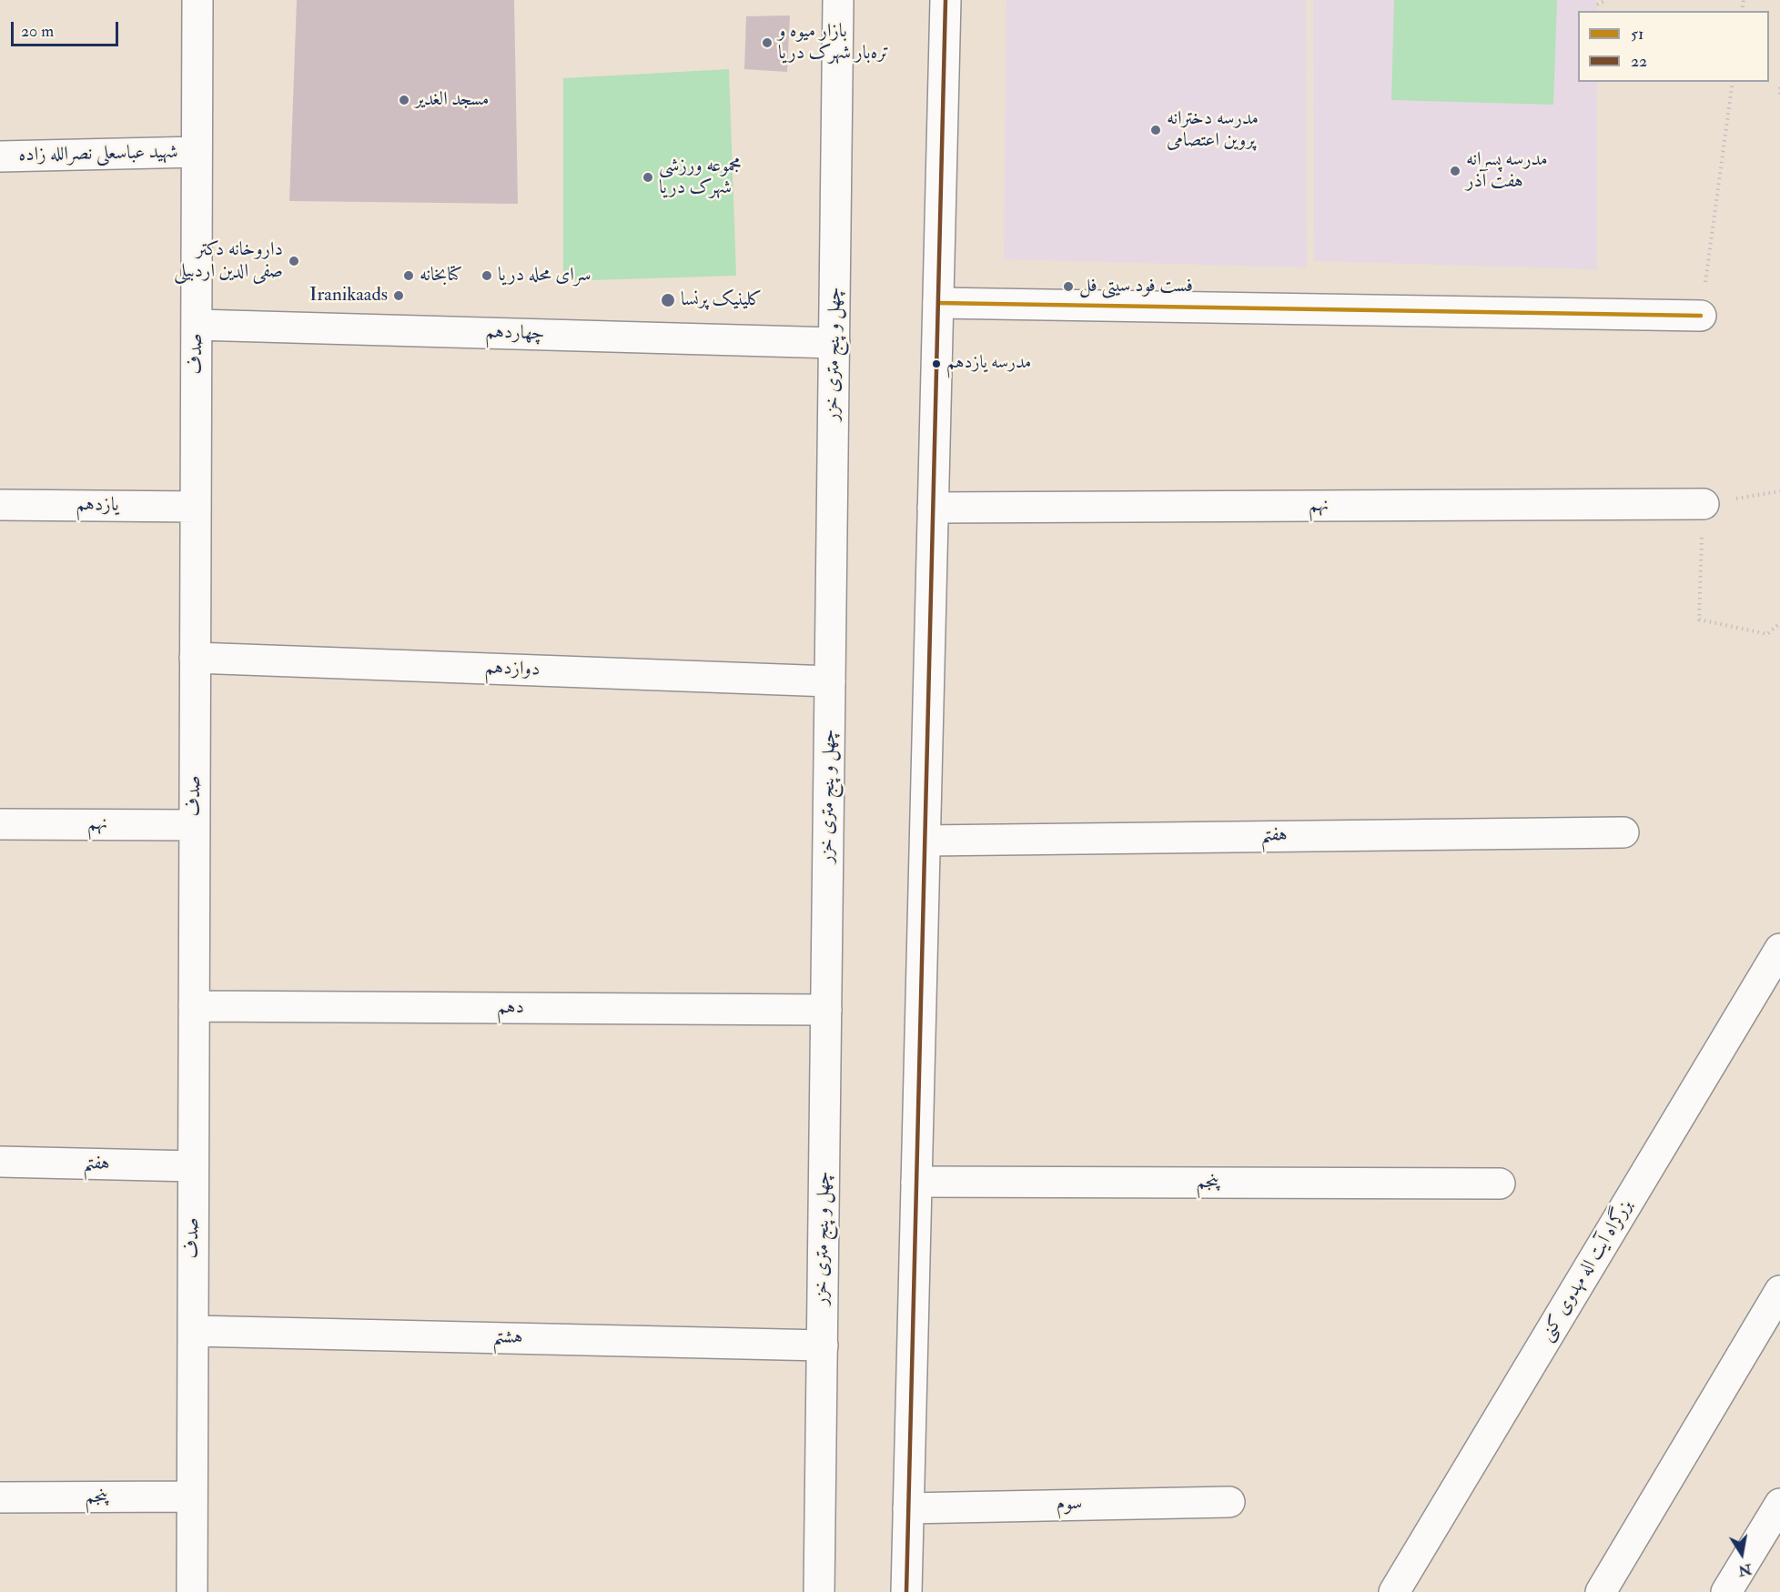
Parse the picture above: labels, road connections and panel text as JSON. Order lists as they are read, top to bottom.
{
  "streets": {
    "main road": [
      "شهید عباسعلی نصرالله زاده",
      "چهاردهم",
      "صدف",
      "چهل و پنج متری خزر",
      "یازدهم",
      "نهم",
      "دوازدهم",
      "هفتم",
      "دهم",
      "پنجم",
      "بزرگراه آیت اله مهدوی کنی",
      "هشتم",
      "سوم"
    ]
  },
  "crossings": [
    ["شهید عباسعلی نصرالله زاده", "صدف"],
    ["چهاردهم", "صدف"],
    ["چهاردهم", "چهل و پنج متری خزر"],
    ["صدف", "یازدهم"],
    ["صدف", "نهم"],
    ["صدف", "دوازدهم"],
    ["صدف", "هفتم"],
    ["صدف", "دهم"],
    ["صدف", "پنجم"],
    ["صدف", "هشتم"],
    ["چهل و پنج متری خزر", "دوازدهم"],
    ["چهل و پنج متری خزر", "دهم"],
    ["چهل و پنج متری خزر", "هشتم"]
  ],
  "places": [
    "بازار میوه و تره‌بار شهرک دریا",
    "مسجد الغدیر",
    "مدرسه دخترانه پروین اعتصامی",
    "مدرسه پسرانه هفت آذر",
    "مجموعه ورزشی شهرک دریا",
    "داروخانه دکتر صفی الدین اردبیلی",
    "کتابخانه",
    "سرای محله دریا",
    "فست فود سیتی فل",
    "Iranikaads",
    "کلینیک پرنسا",
    "مدرسه یازدهم"
  ],
  "lines": ["transit line 22", "transit line 51"],
  "legend": ["51", "22"],
  "scale_bar": "20 m",
  "north": "bottom"
}
